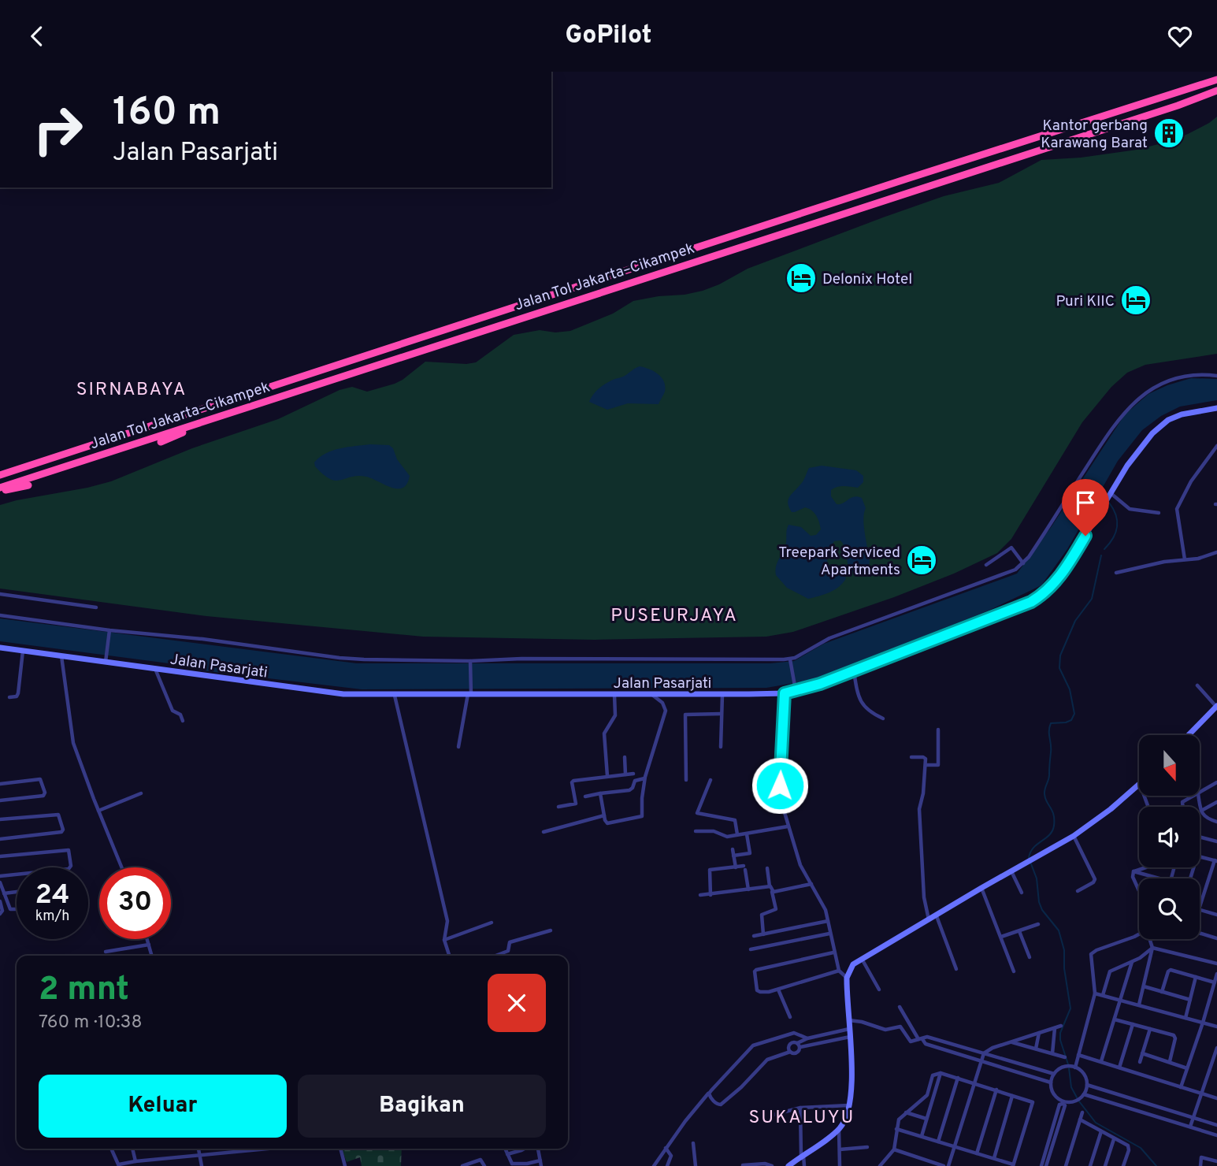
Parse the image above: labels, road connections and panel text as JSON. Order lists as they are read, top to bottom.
{
  "streets": {
    "highway": ["Jalan Tol Jakarta–Cikampek"],
    "main road": ["Jalan Pasarjati"]
  },
  "districts": ["SIRNABAYA", "PUSEURJAYA", "SUKALUYU"],
  "places": {
    "building": ["Kantor gerbang Karawang Barat"],
    "hotel": ["Delonix Hotel", "Puri KIIC", "Treepark Serviced Apartments"]
  },
  "north": "bottom",
  "page": {
    "header": "GoPilot",
    "turn": ["160 m", "Jalan Pasarjati"],
    "speed": "24 km/h",
    "limit": "30",
    "heading": ["2 mnt", "760 m · 10:38"],
    "buttons": ["Keluar", "Bagikan"]
  }
}
